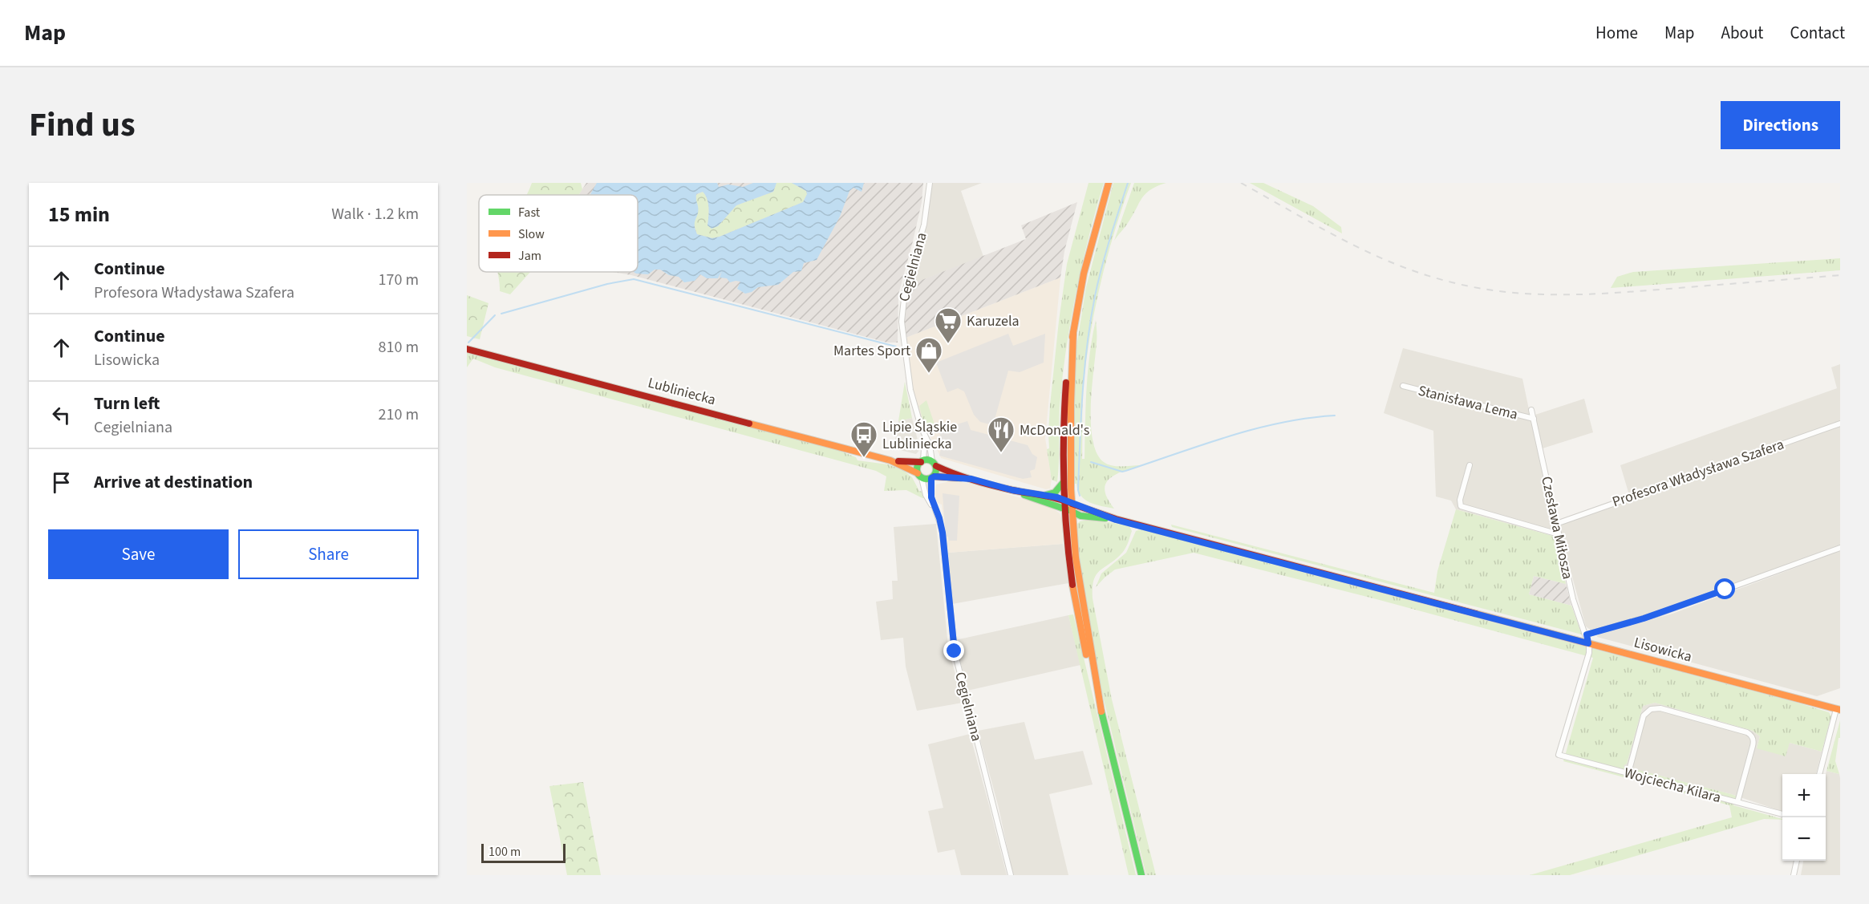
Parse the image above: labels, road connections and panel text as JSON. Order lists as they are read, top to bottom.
{
  "streets": {
    "main road": ["Lubliniecka", "Lisowicka"],
    "street": [
      "Cegielniana",
      "Stanisława Lema",
      "Profesora Władysława Szafera",
      "Czesława Miłosza",
      "Wojciecha Kilara"
    ]
  },
  "crossings": [
    ["Cegielniana", "Lubliniecka"],
    ["Cegielniana", "Lisowicka"],
    ["Lubliniecka", "Lisowicka"],
    ["Stanisława Lema", "Czesława Miłosza"],
    ["Profesora Władysława Szafera", "Czesława Miłosza"],
    ["Czesława Miłosza", "Lisowicka"],
    ["Czesława Miłosza", "Wojciecha Kilara"]
  ],
  "places": {
    "supermarket": ["Karuzela"],
    "shop": ["Martes Sport"],
    "restaurant": ["McDonald's"],
    "bus stop": ["Lipie Śląskie Lubliniecka"]
  },
  "legend": ["Fast", "Slow", "Jam"],
  "scale_bar": "100 m",
  "page": {
    "header": "Map",
    "nav": [
      "Home",
      "Map",
      "About",
      "Contact"
    ],
    "title": "Find us",
    "buttons": [
      "Directions",
      ["Save", "Share"]
    ],
    "heading": ["15 min", "Walk · 1.2 km"],
    "list": [
      ["Continue", "Profesora Władysława Szafera", "170 m"],
      ["Continue", "Lisowicka", "810 m"],
      ["Turn left", "Cegielniana", "210 m"],
      "Arrive at destination"
    ],
    "map_buttons": ["+", "−"],
    "scale": "100 m"
  }
}
